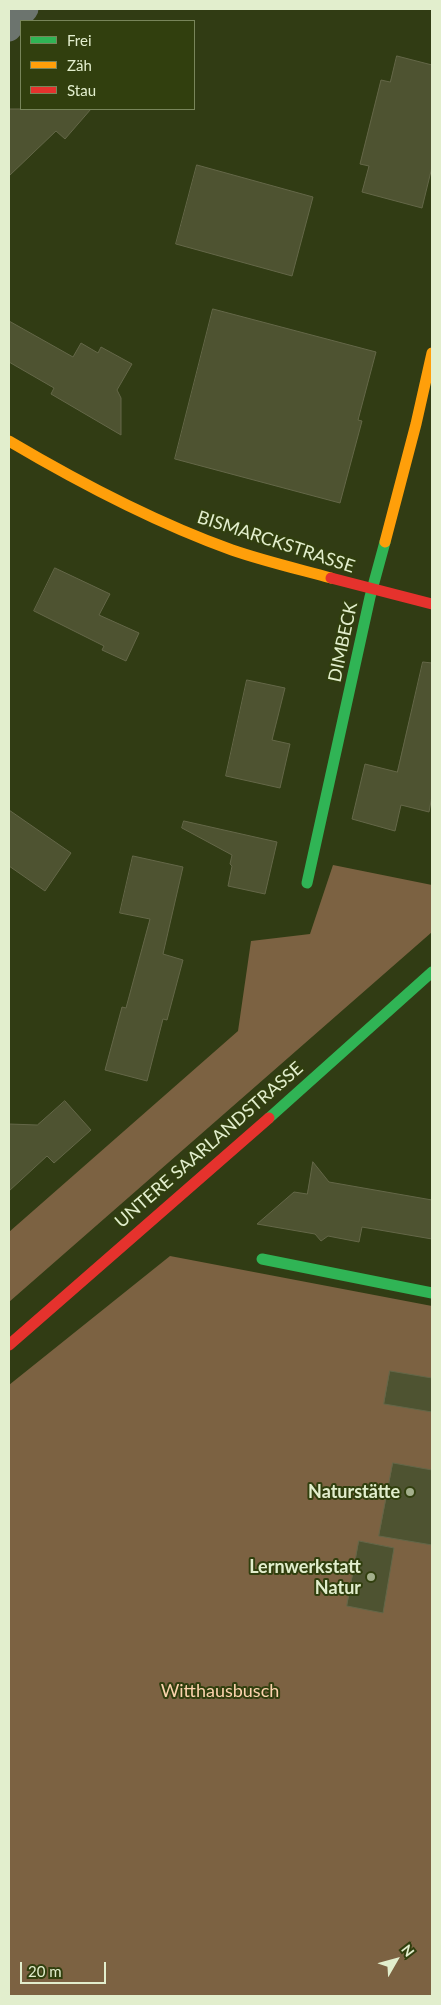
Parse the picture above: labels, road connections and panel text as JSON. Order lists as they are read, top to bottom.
{
  "streets": {
    "main road": ["BISMARCKSTRASSE", "DIMBECK", "UNTERE SAARLANDSTRASSE"]
  },
  "crossings": [
    ["BISMARCKSTRASSE", "DIMBECK"]
  ],
  "parks": ["Witthausbusch"],
  "places": ["Naturstätte", "Lernwerkstatt Natur"],
  "legend": ["Frei", "Zäh", "Stau"],
  "scale_bar": "20 m",
  "north": "top right"
}
